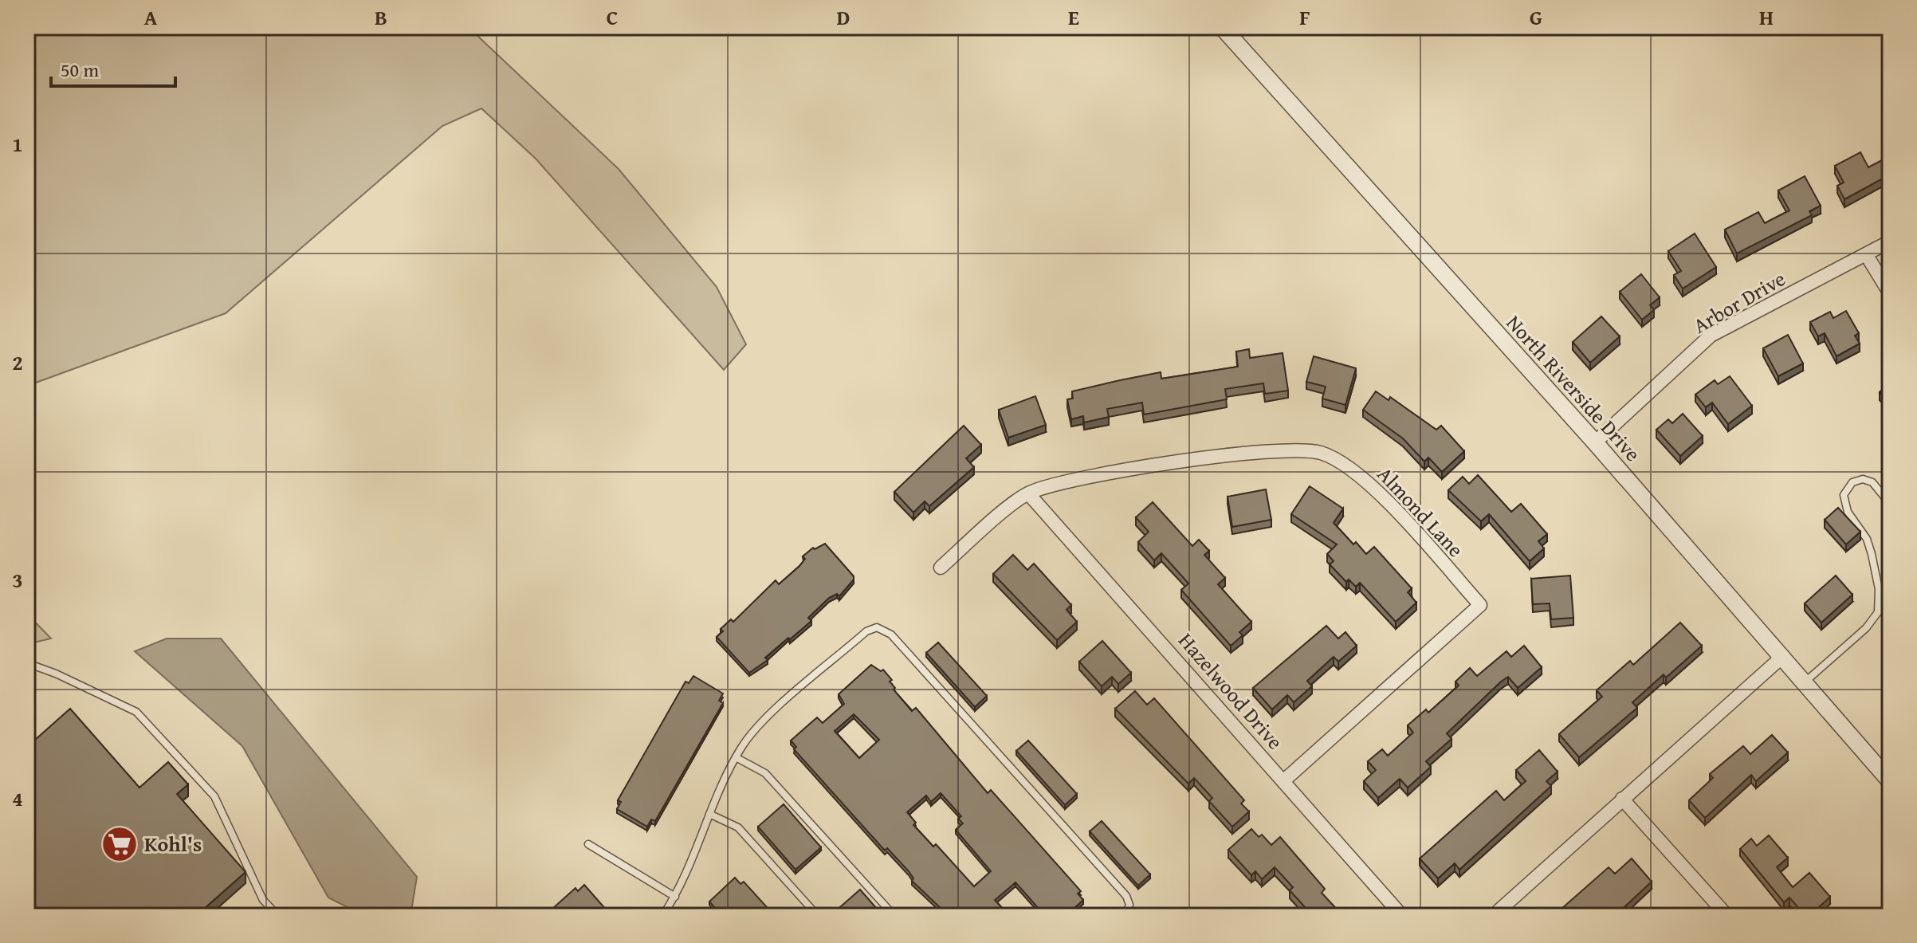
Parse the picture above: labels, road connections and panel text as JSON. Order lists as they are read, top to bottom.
{
  "streets": {
    "street": [
      "Arbor Drive",
      "North Riverside Drive",
      "Almond Lane",
      "Hazelwood Drive"
    ]
  },
  "crossings": [
    ["Arbor Drive", "North Riverside Drive"],
    ["Almond Lane", "Hazelwood Drive"]
  ],
  "places": {
    "supermarket": ["Kohl's"]
  },
  "scale_bar": "50 m",
  "grid": {
    "columns": [
      "A",
      "B",
      "C",
      "D",
      "E",
      "F",
      "G",
      "H"
    ],
    "rows": [
      "1",
      "2",
      "3",
      "4"
    ]
  }
}
